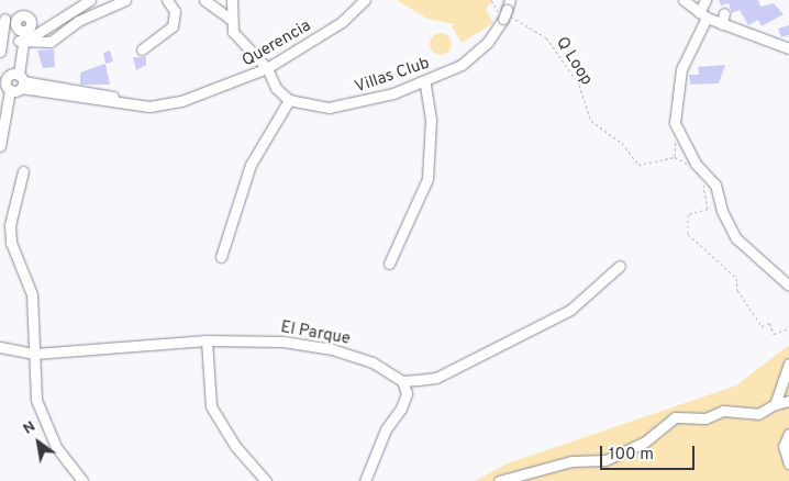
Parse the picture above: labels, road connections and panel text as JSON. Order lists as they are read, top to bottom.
{
  "streets": {
    "street": ["Querencia", "Villas Club", "El Parque"],
    "path": ["Q Loop"]
  },
  "crossings": [
    ["Q Loop", "Villas Club"]
  ],
  "scale_bar": "100 m",
  "north": "top left"
}
